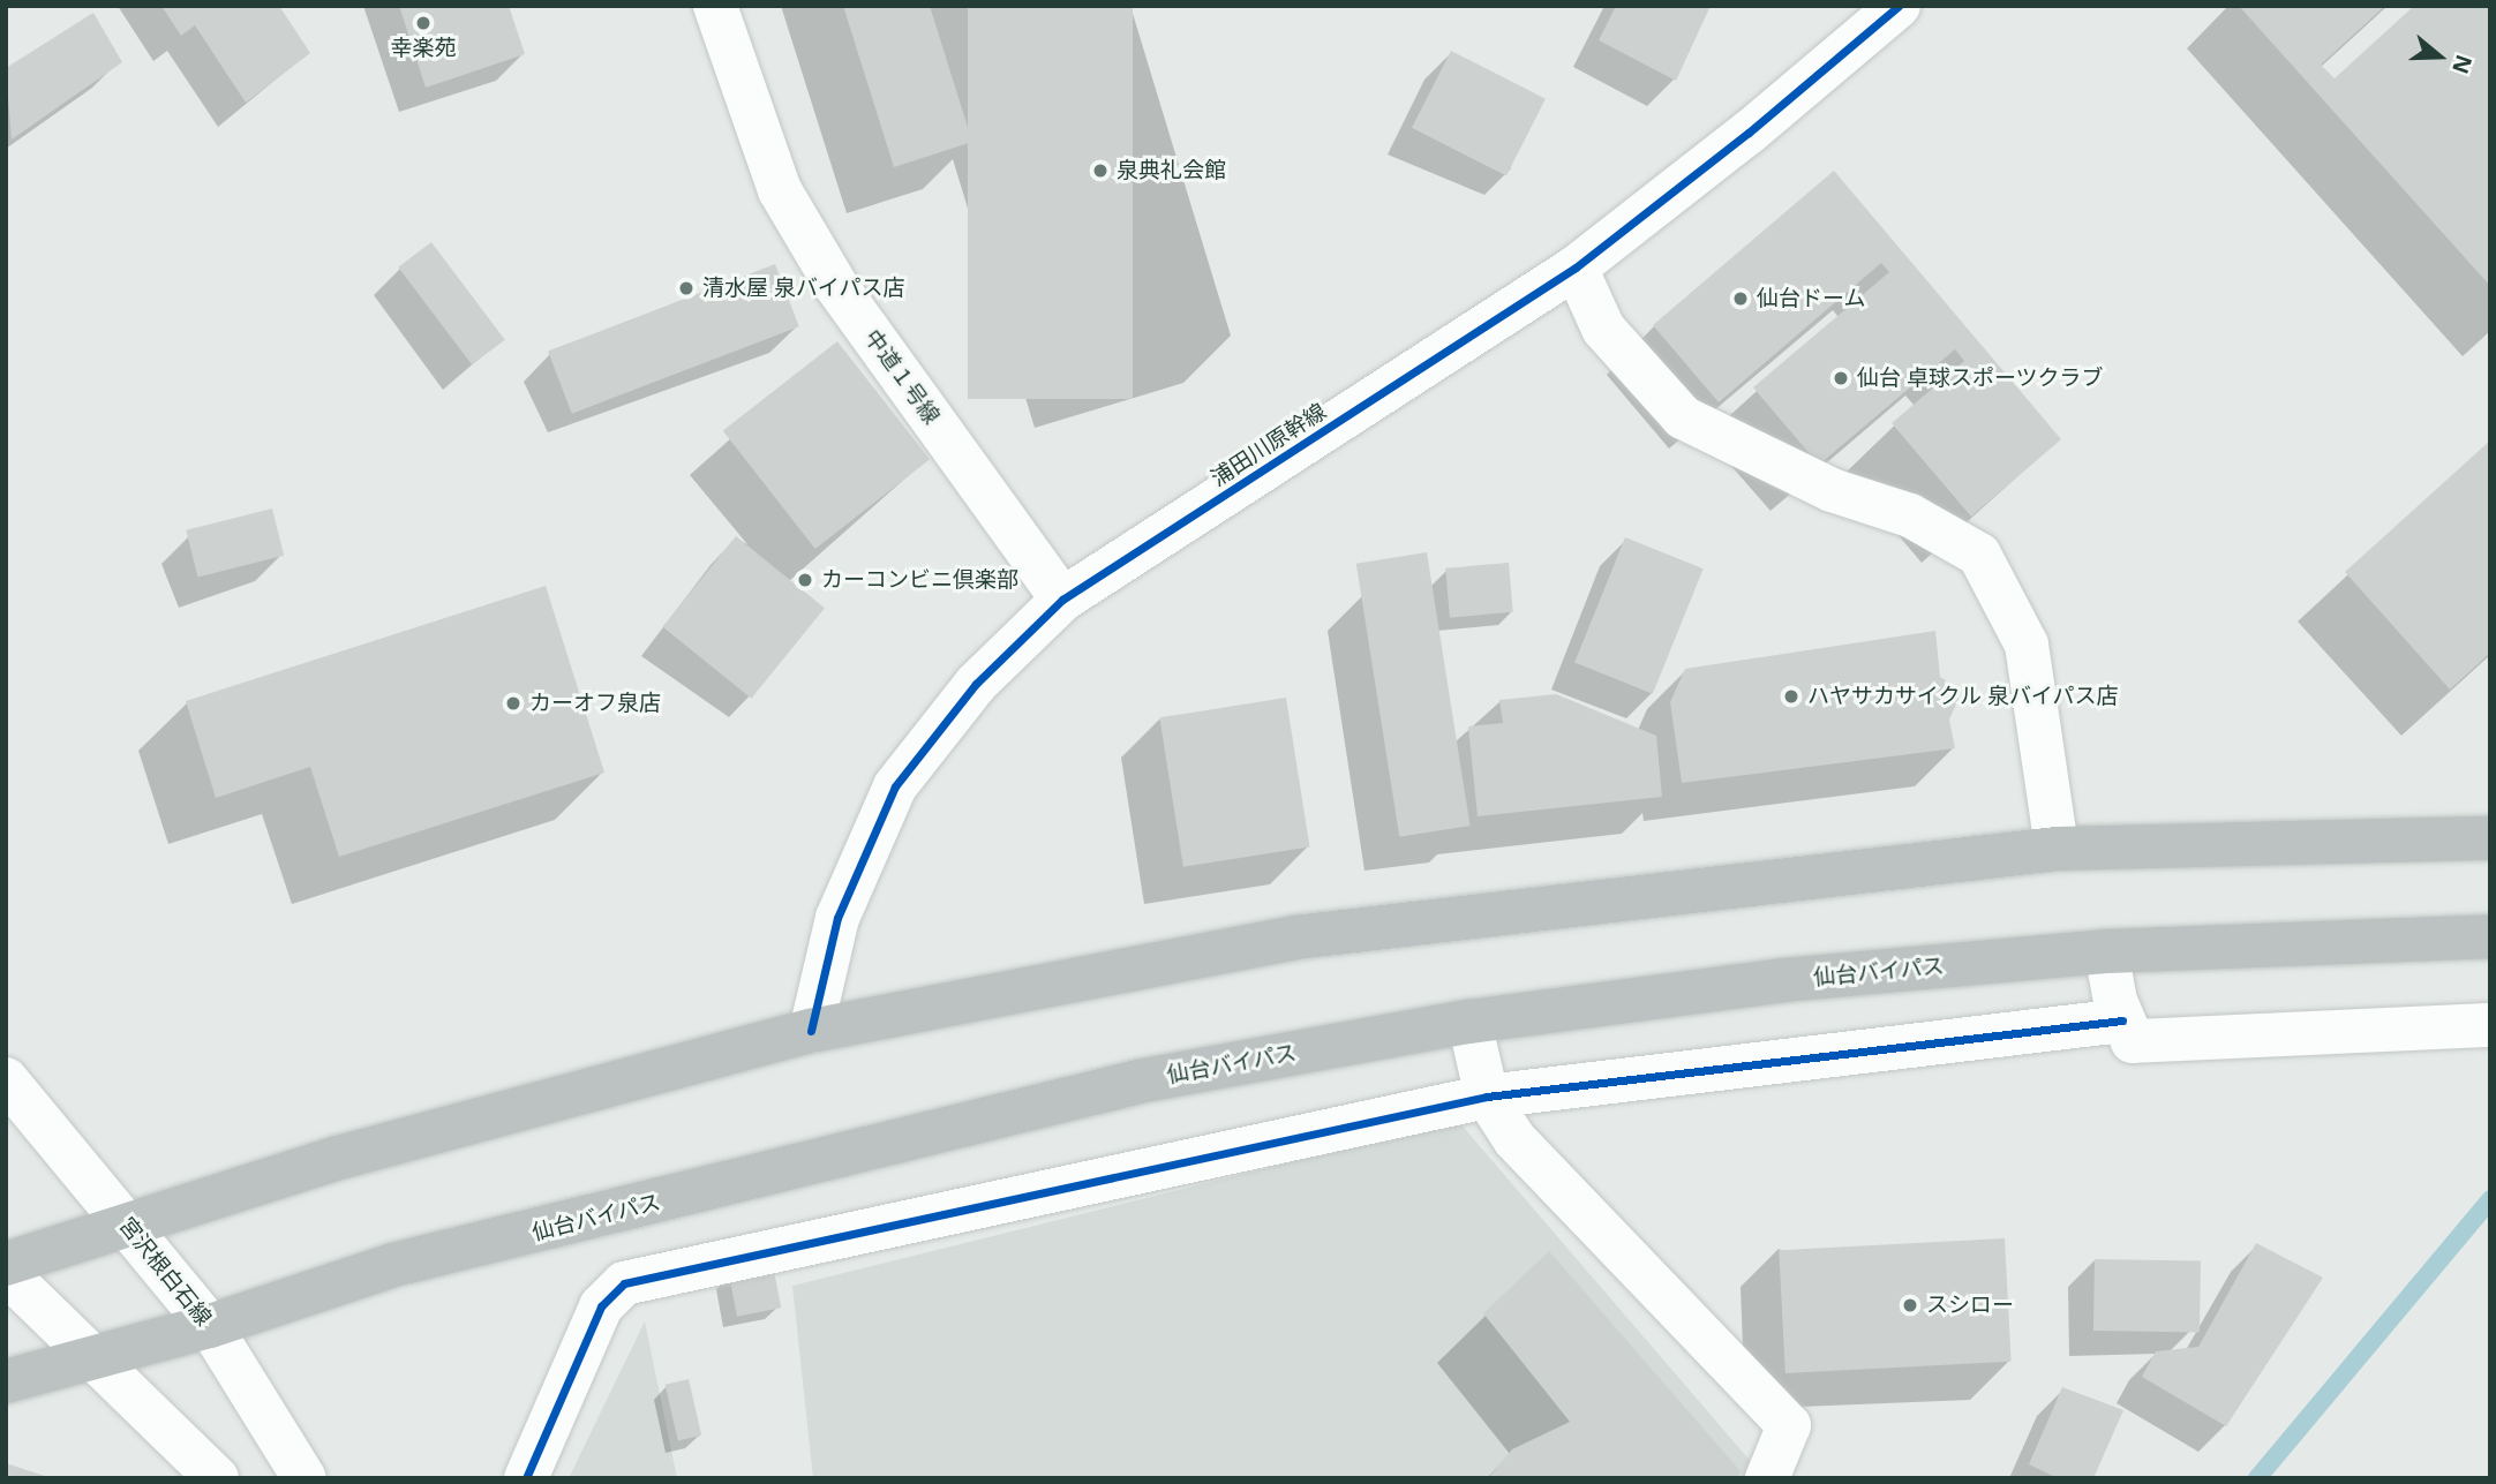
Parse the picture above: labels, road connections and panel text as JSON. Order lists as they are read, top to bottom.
{
  "streets": {
    "highway": ["仙台バイパス"],
    "street": ["中道１号線", "浦田川原幹線", "宮沢根白石線"]
  },
  "crossings": [
    ["中道１号線", "浦田川原幹線"],
    ["仙台バイパス", "宮沢根白石線"]
  ],
  "places": [
    "幸楽苑",
    "泉典礼会館",
    "清水屋 泉バイパス店",
    "仙台ドーム",
    "仙台 卓球スポーツクラブ",
    "カーコンビニ倶楽部",
    "ハヤサカサイクル 泉バイパス店",
    "カーオフ泉店",
    "スシロー"
  ],
  "north": "right"
}
